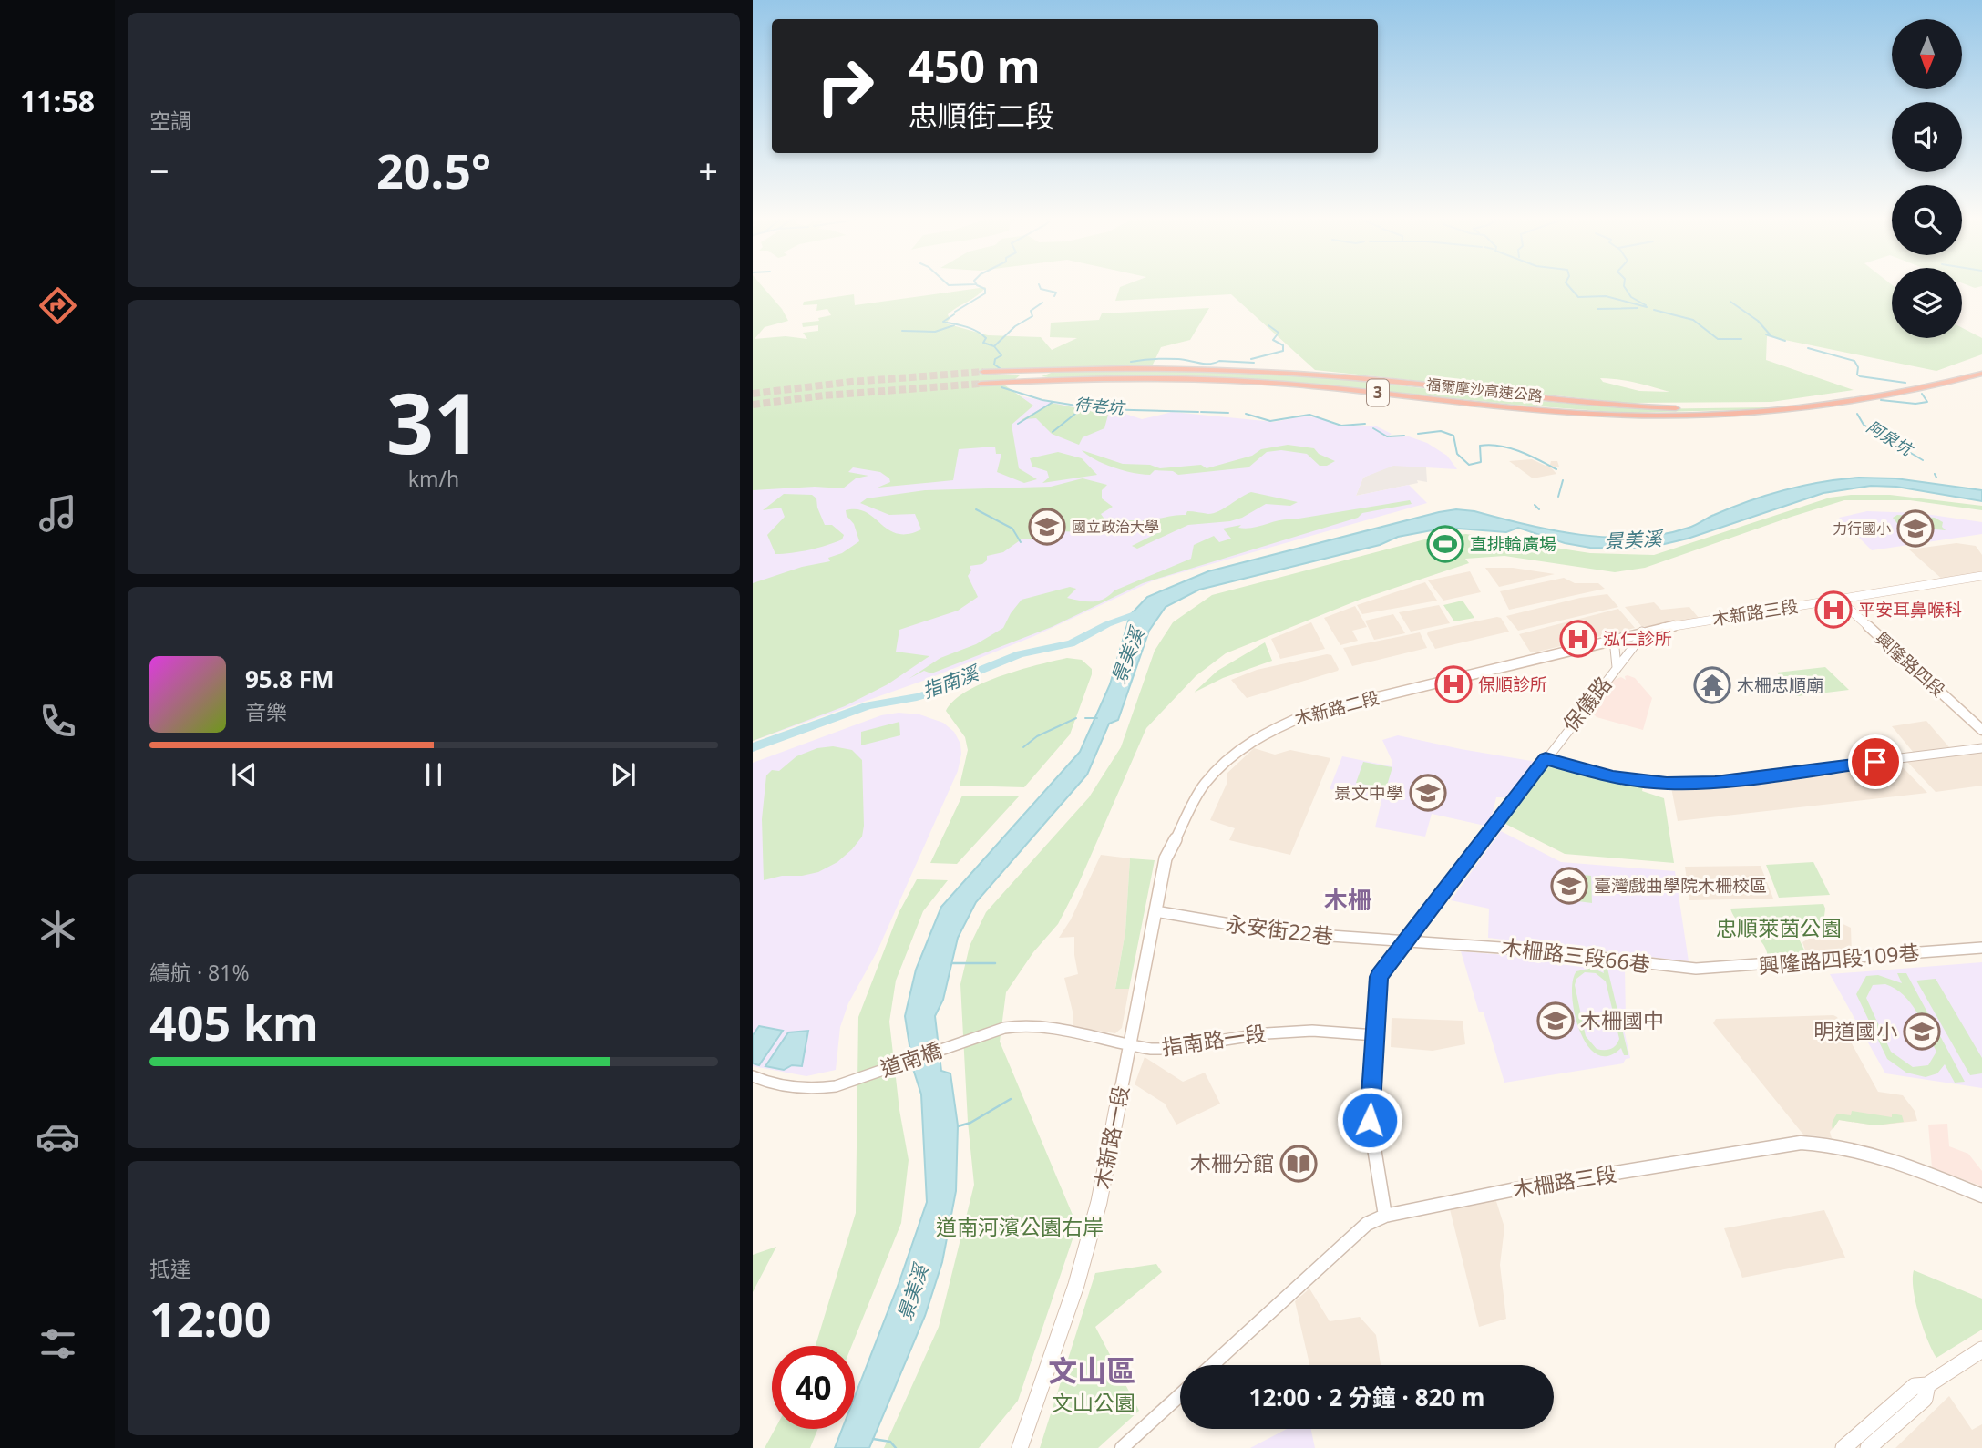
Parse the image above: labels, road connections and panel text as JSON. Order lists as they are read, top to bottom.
{
  "streets": {
    "highway": ["福爾摩沙高速公路", "3"],
    "main road": [
      "木新路三段",
      "興隆路四段",
      "木新路二段",
      "木新路一段"
    ],
    "street": [
      "保儀路",
      "永安街22巷",
      "木柵路三段66巷",
      "興隆路四段109巷",
      "指南路一段",
      "道南橋",
      "木柵路三段"
    ]
  },
  "crossings": [
    ["木新路三段", "興隆路四段"],
    ["木新路三段", "保儀路"],
    ["木新路三段", "木新路二段"],
    ["保儀路", "木新路二段"],
    ["保儀路", "永安街22巷"],
    ["保儀路", "指南路一段"],
    ["保儀路", "木柵路三段"],
    ["木新路二段", "永安街22巷"],
    ["木新路二段", "指南路一段"],
    ["木新路二段", "木新路一段"],
    ["永安街22巷", "木柵路三段66巷"],
    ["木柵路三段66巷", "興隆路四段109巷"],
    ["指南路一段", "道南橋"],
    ["指南路一段", "木新路一段"]
  ],
  "districts": ["木柵", "文山區"],
  "water": [
    "待老坑",
    "阿泉坑",
    "景美溪",
    "指南溪"
  ],
  "parks": ["忠順萊茵公園", "道南河濱公園右岸", "文山公園"],
  "places": {
    "school or university": [
      "國立政治大學",
      "力行國小",
      "景文中學",
      "臺灣戲曲學院木柵校區",
      "木柵國中",
      "明道國小"
    ],
    "sports": ["直排輪廣場"],
    "hospital": ["平安耳鼻喉科", "泓仁診所", "保順診所"],
    "temple": ["木柵忠順廟"],
    "library": ["木柵分館"]
  },
  "north": "bottom",
  "page": {
    "tabs": "11:58",
    "tile": [
      "空調",
      ["31", "km/h"],
      ["續航 · 81%", "405 km"],
      ["抵達", "12:00"]
    ],
    "turn": ["450 m", "忠順街二段"],
    "heat": ["−", "20.5°", "+"],
    "song": ["95.8 FM", "音樂"],
    "limit": "40",
    "trip": "12:00 · 2 分鐘 · 820 m"
  }
}
